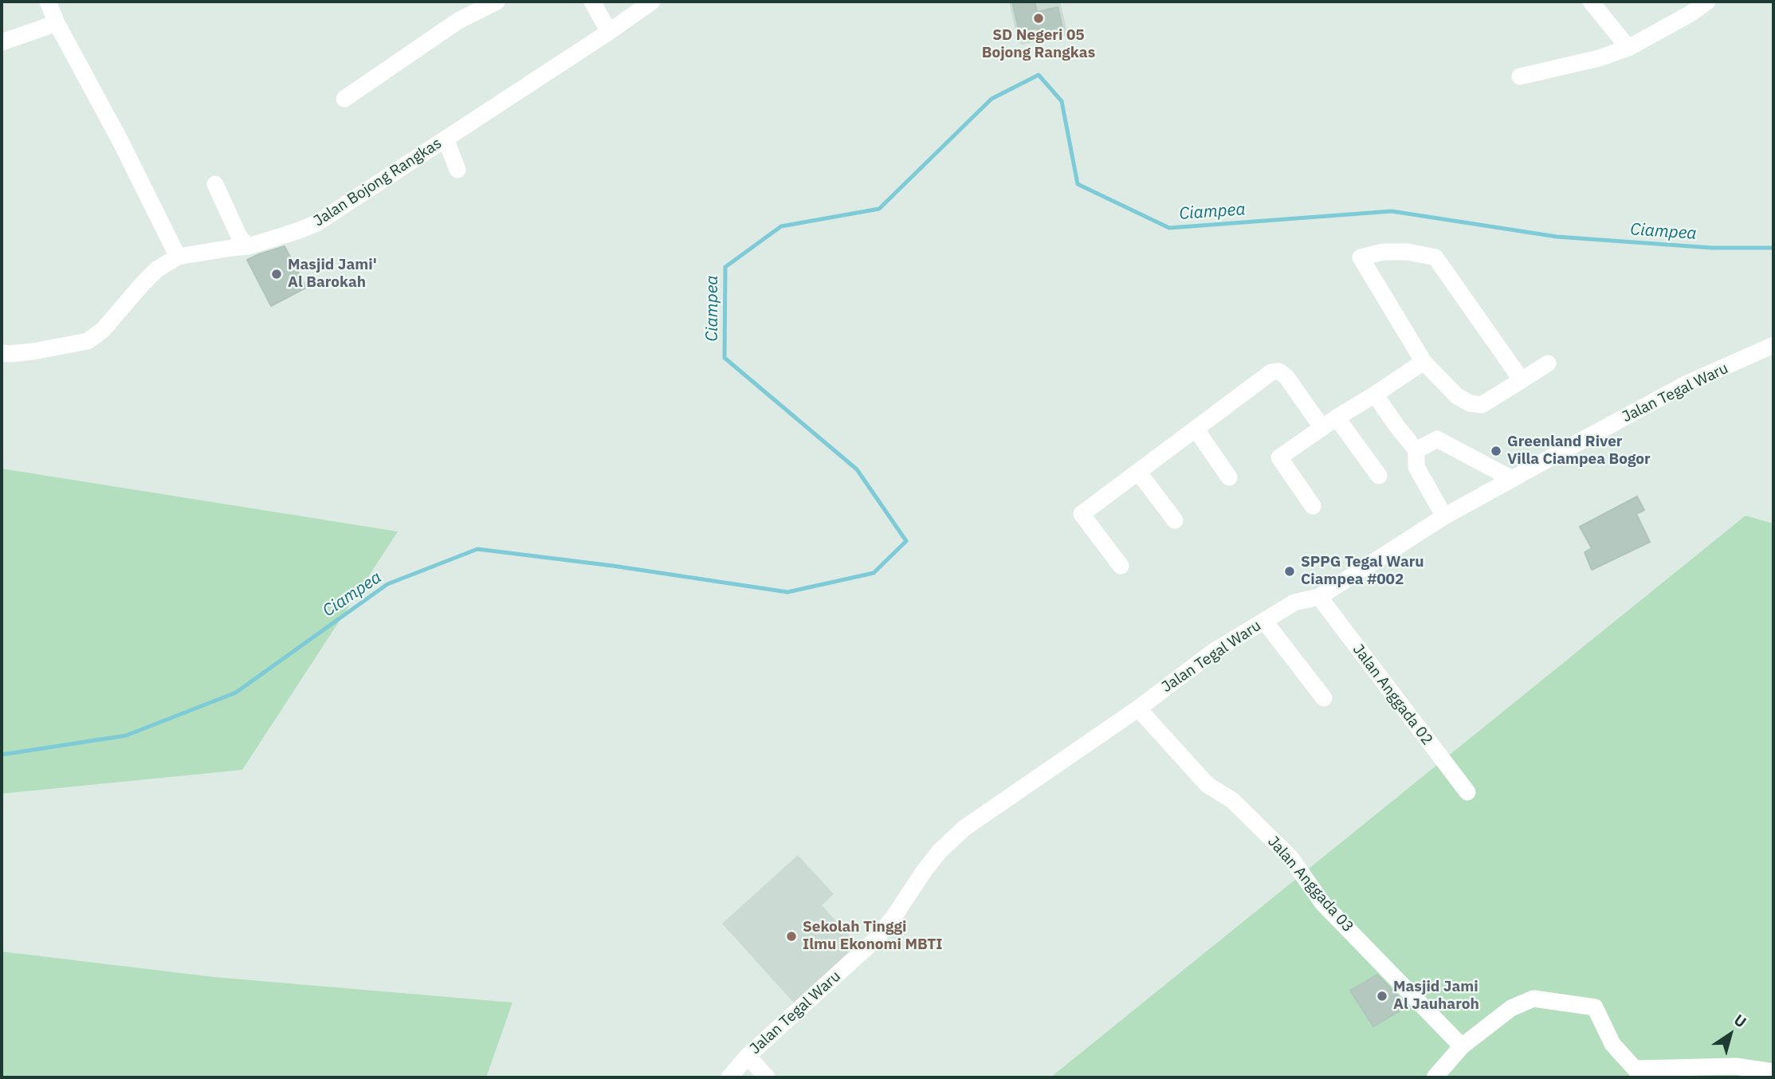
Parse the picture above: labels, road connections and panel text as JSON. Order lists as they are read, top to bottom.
{
  "streets": {
    "street": [
      "Jalan Bojong Rangkas",
      "Jalan Tegal Waru",
      "Jalan Anggada 02",
      "Jalan Anggada 03"
    ]
  },
  "crossings": [
    ["Jalan Tegal Waru", "Jalan Anggada 02"],
    ["Jalan Tegal Waru", "Jalan Anggada 03"]
  ],
  "water": ["Ciampea"],
  "places": [
    "SD Negeri 05 Bojong Rangkas",
    "Masjid Jami' Al Barokah",
    "Greenland River Villa Ciampea Bogor",
    "SPPG Tegal Waru Ciampea #002",
    "Sekolah Tinggi Ilmu Ekonomi MBTI",
    "Masjid Jami Al Jauharoh"
  ],
  "north": "top right"
}
